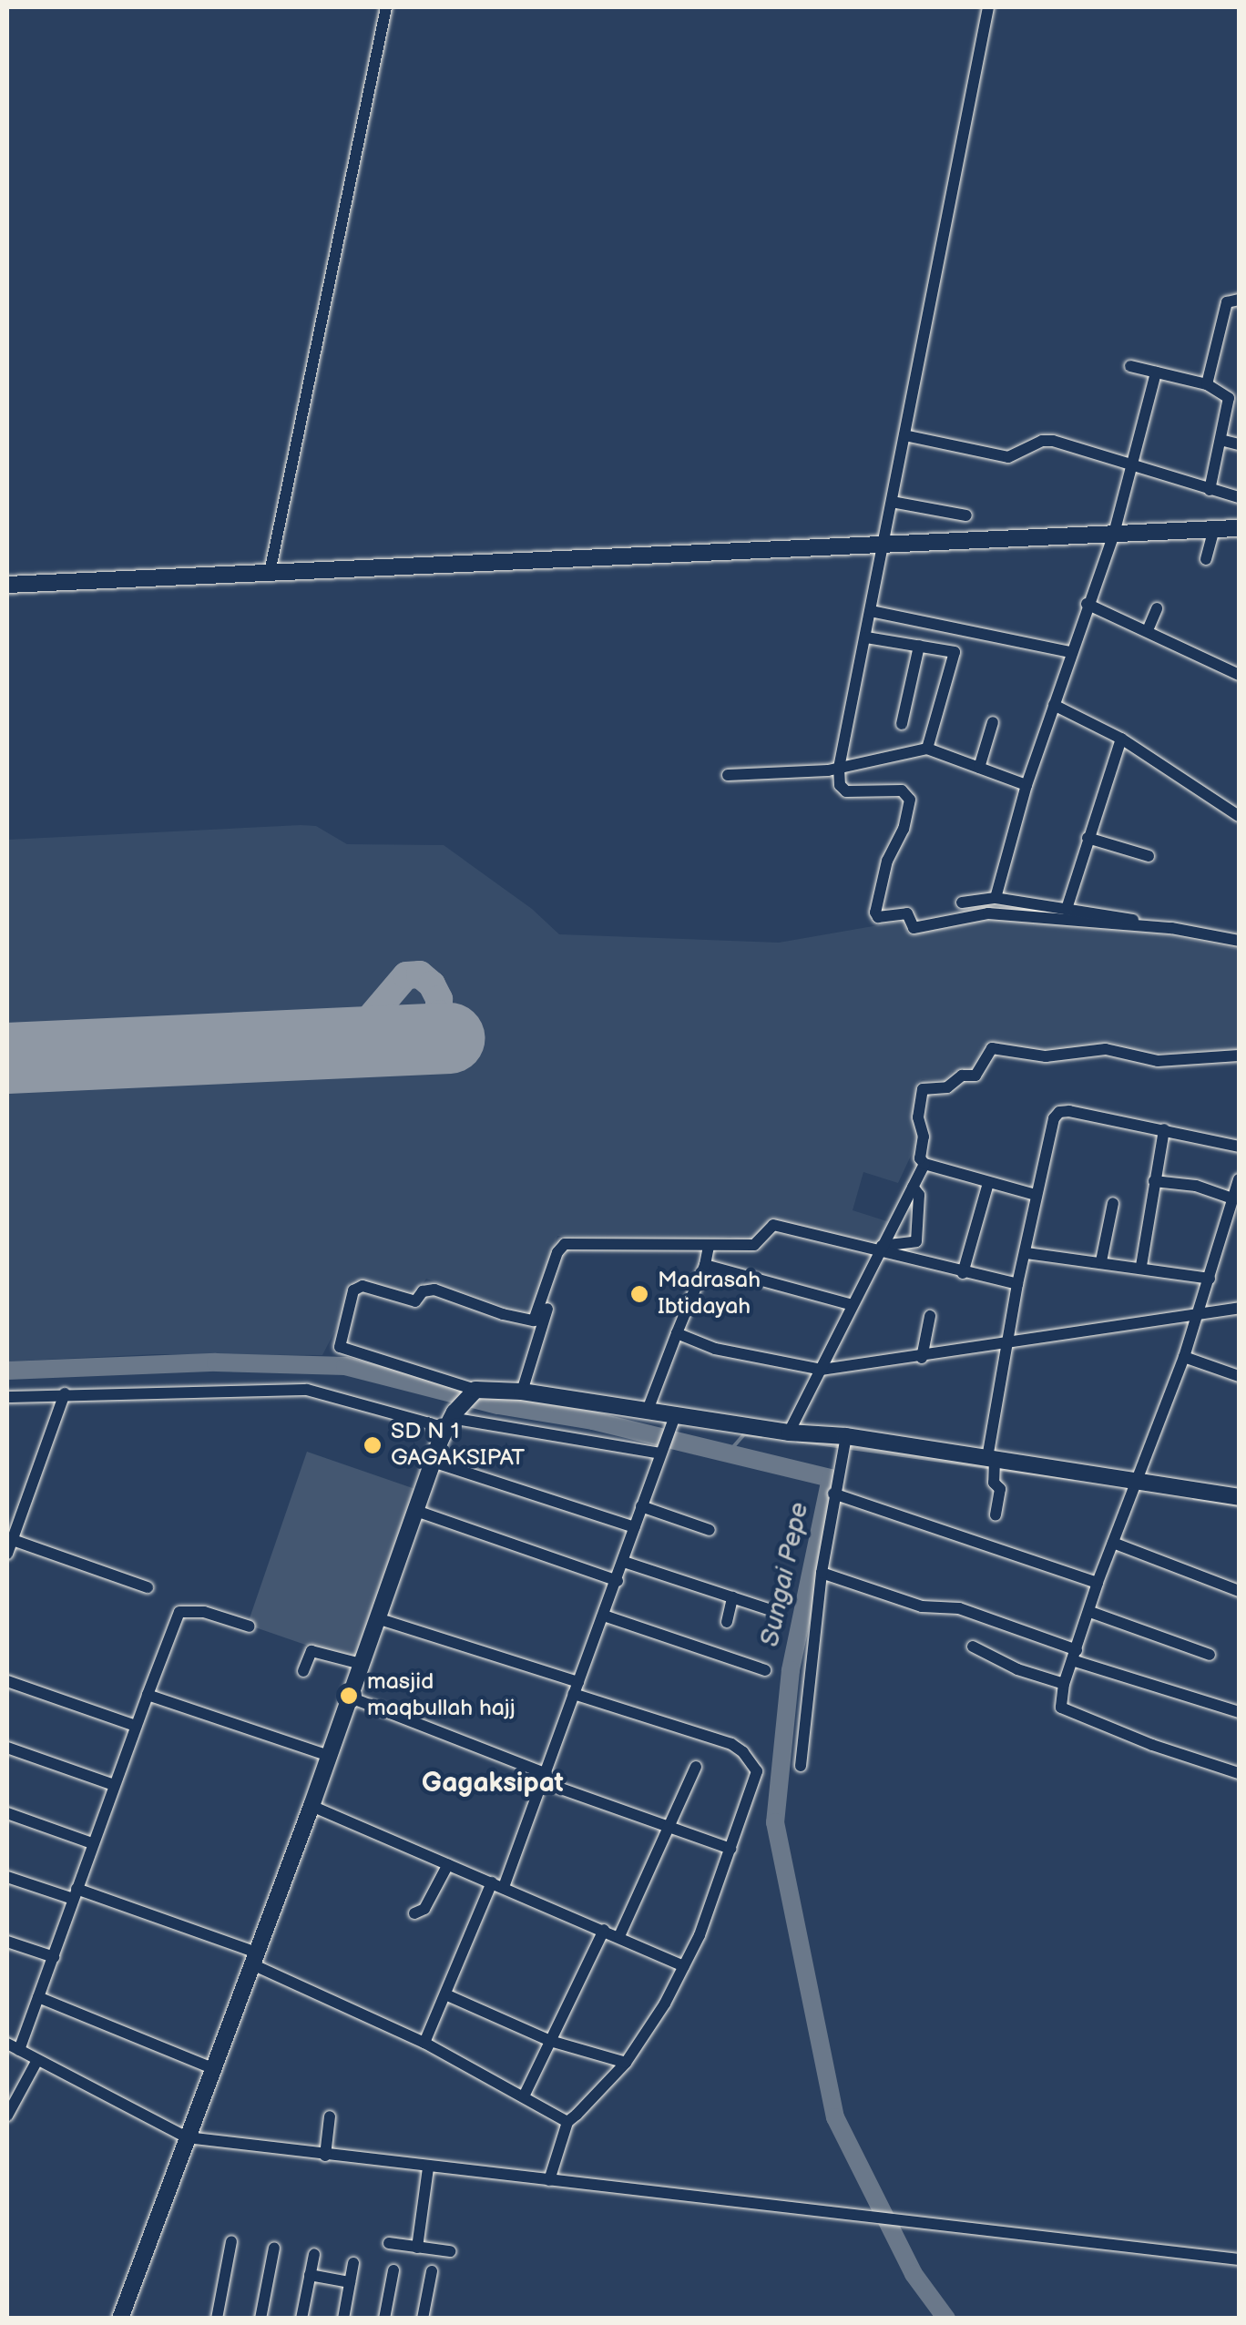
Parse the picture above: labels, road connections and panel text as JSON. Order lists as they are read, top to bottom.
{
  "districts": ["Gagaksipat"],
  "water": ["Sungai Pepe"],
  "places": ["Madrasah Ibtidayah", "SD N 1 GAGAKSIPAT", "masjid maqbullah hajj"]
}
